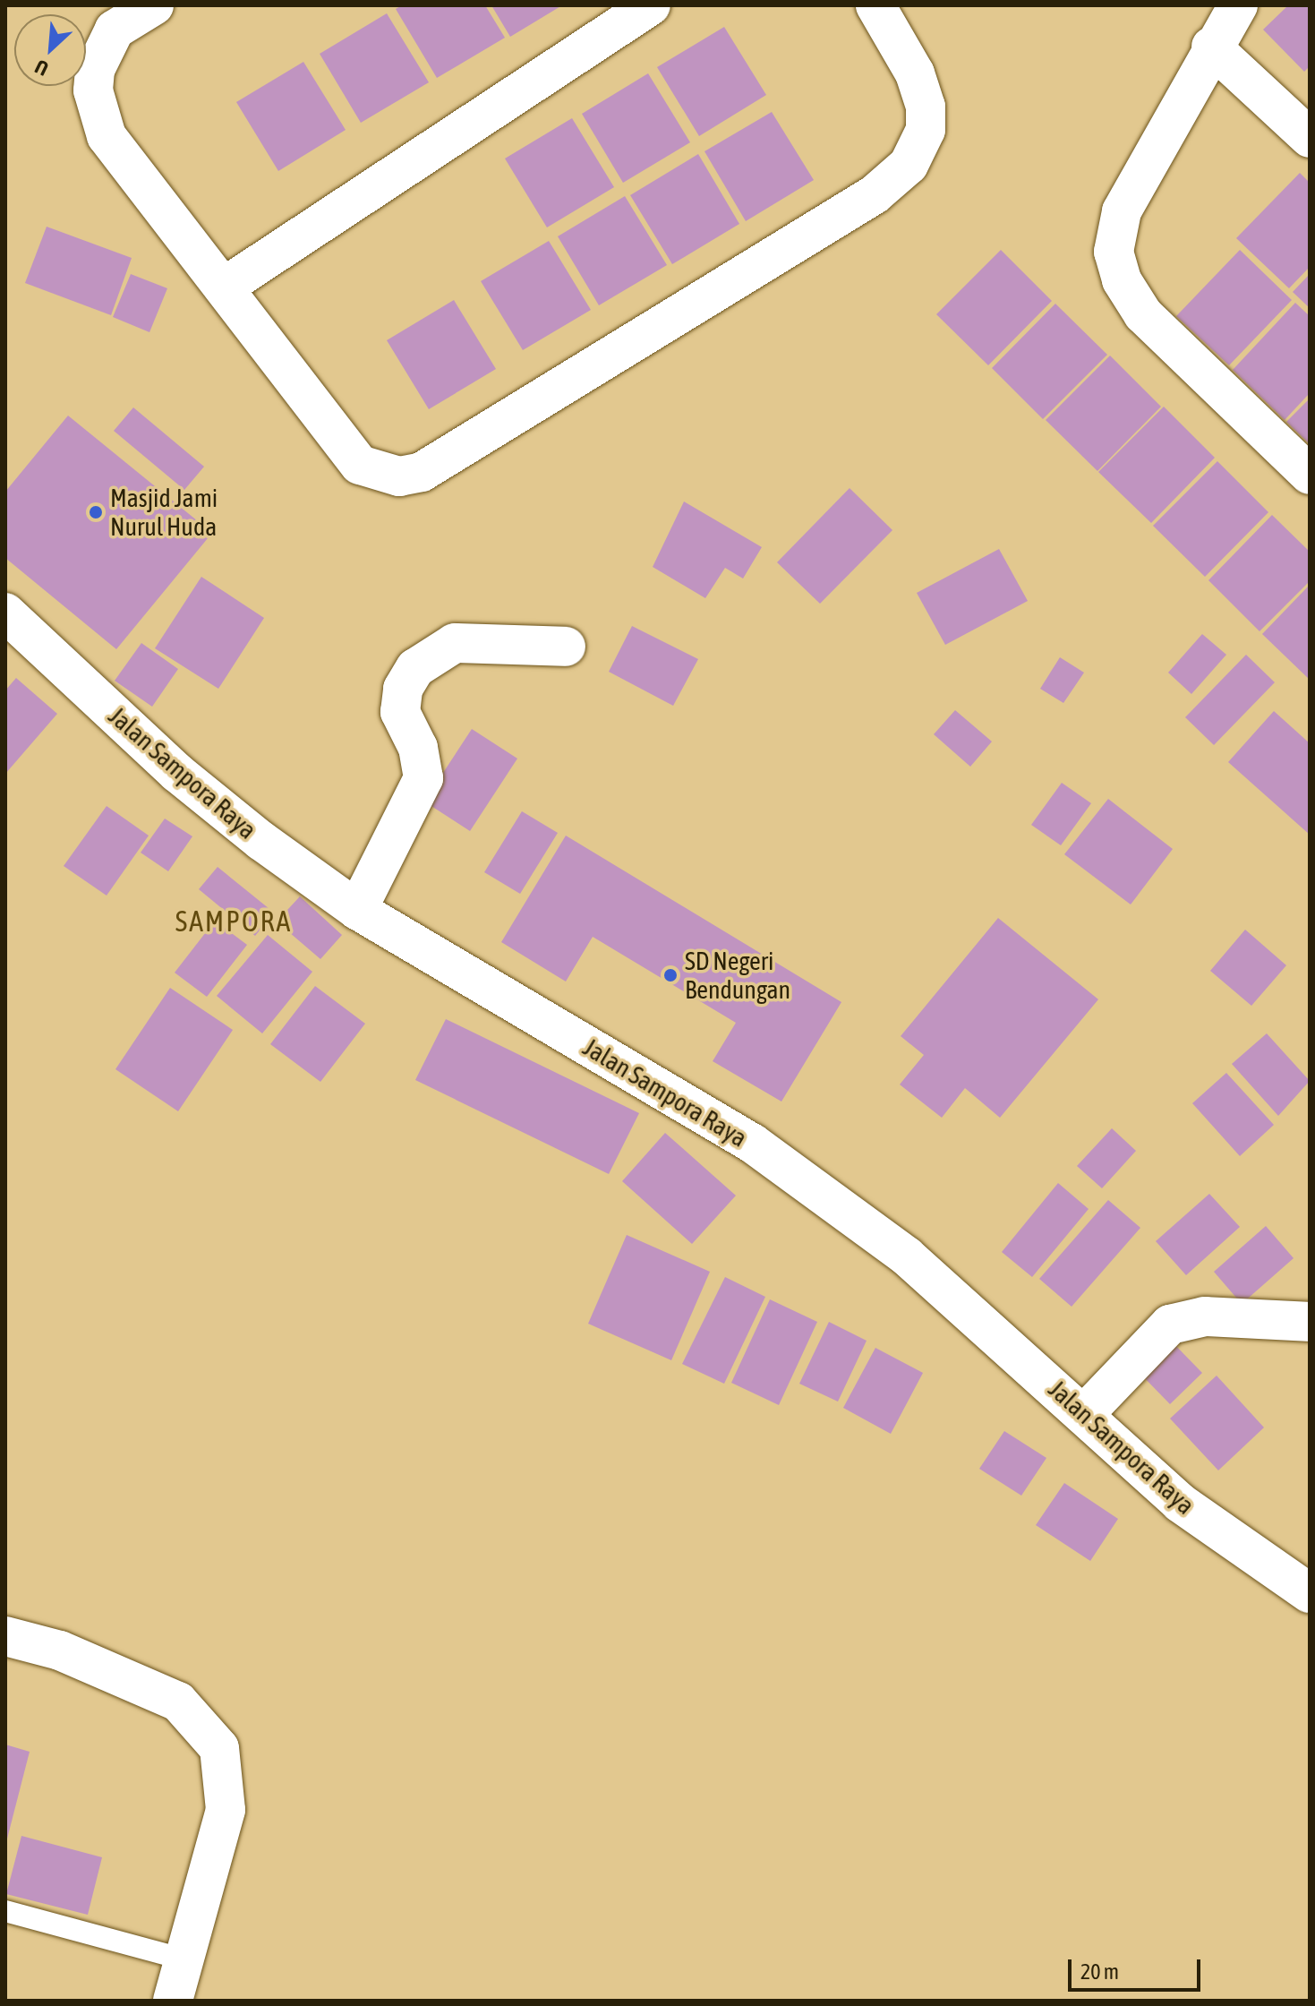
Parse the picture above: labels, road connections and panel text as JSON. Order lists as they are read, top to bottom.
{
  "streets": {
    "street": ["Jalan Sampora Raya"]
  },
  "districts": ["SAMPORA"],
  "places": ["Masjid Jami Nurul Huda", "SD Negeri Bendungan"],
  "scale_bar": "20 m",
  "north": "bottom left"
}
